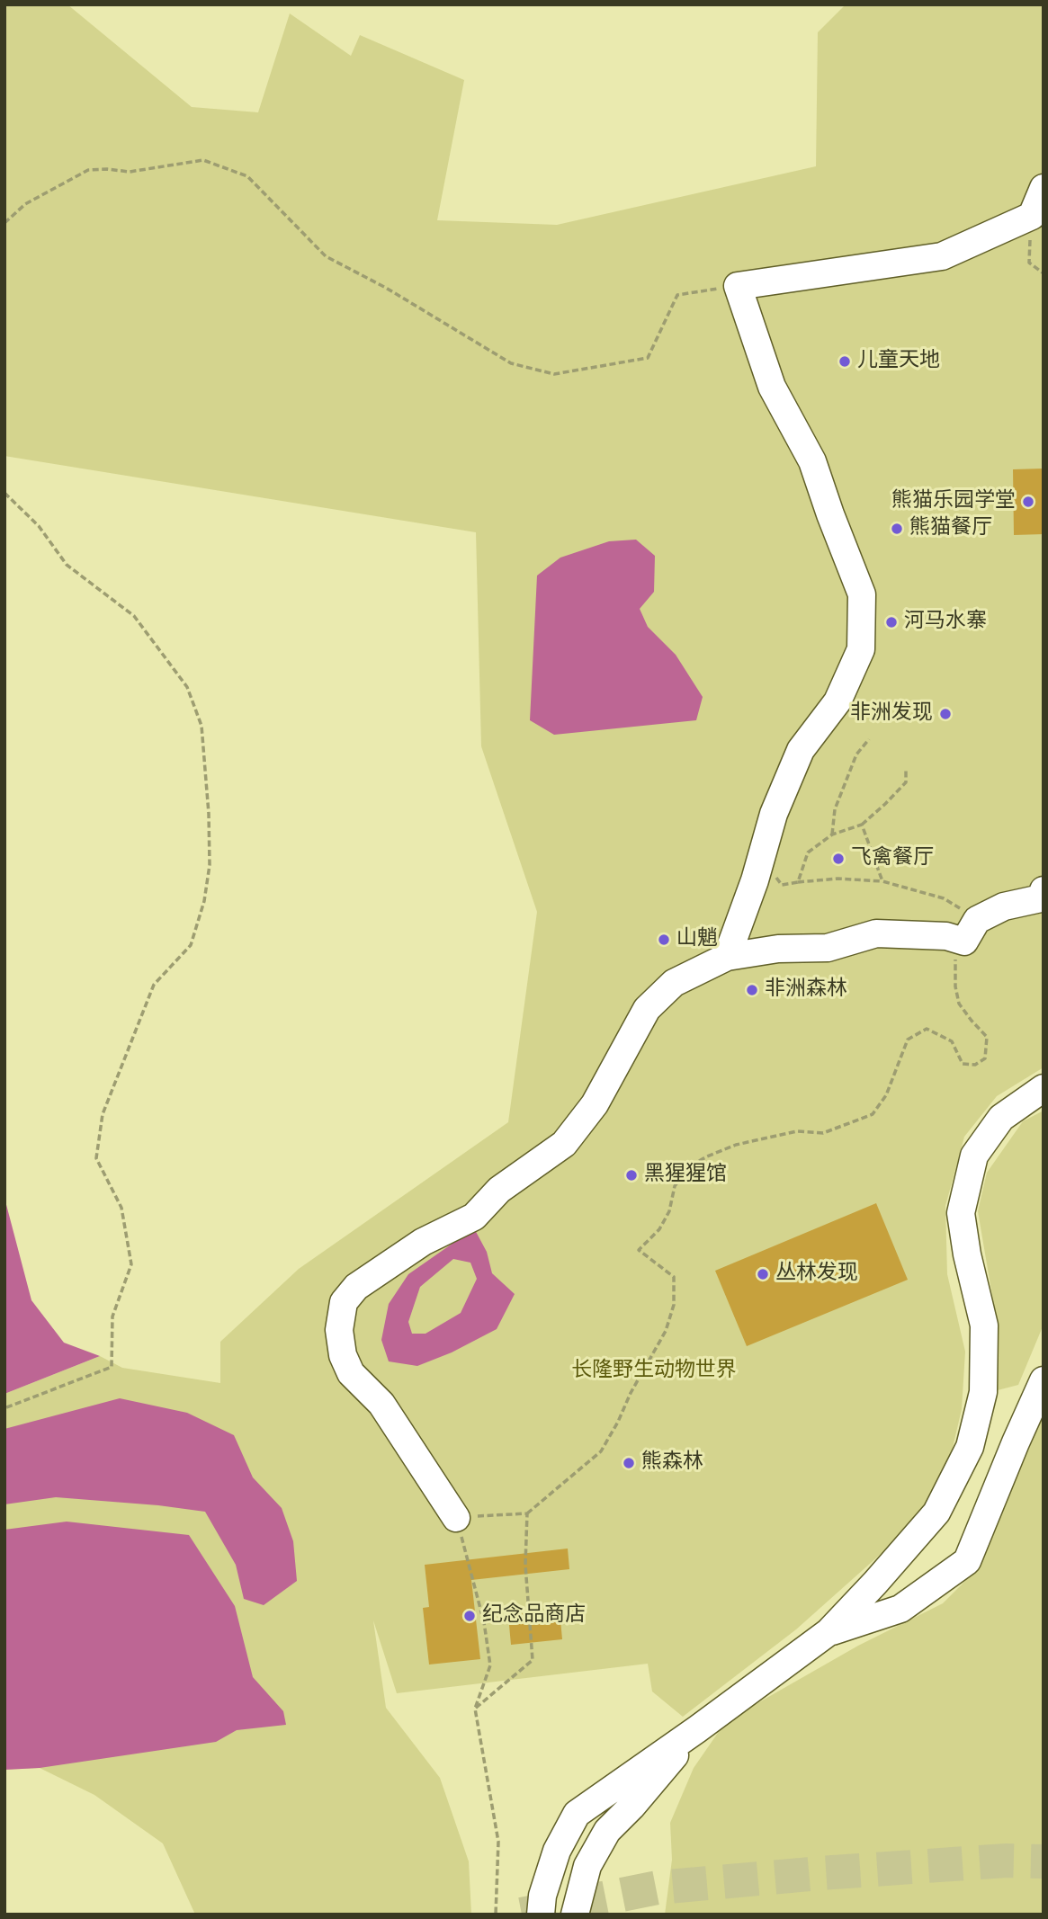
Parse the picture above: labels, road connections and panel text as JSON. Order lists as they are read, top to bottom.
{
  "parks": ["长隆野生动物世界"],
  "places": [
    "儿童天地",
    "熊猫乐园学堂",
    "熊猫餐厅",
    "河马水寨",
    "非洲发现",
    "飞禽餐厅",
    "山魈",
    "非洲森林",
    "黑猩猩馆",
    "丛林发现",
    "熊森林",
    "纪念品商店"
  ]
}
